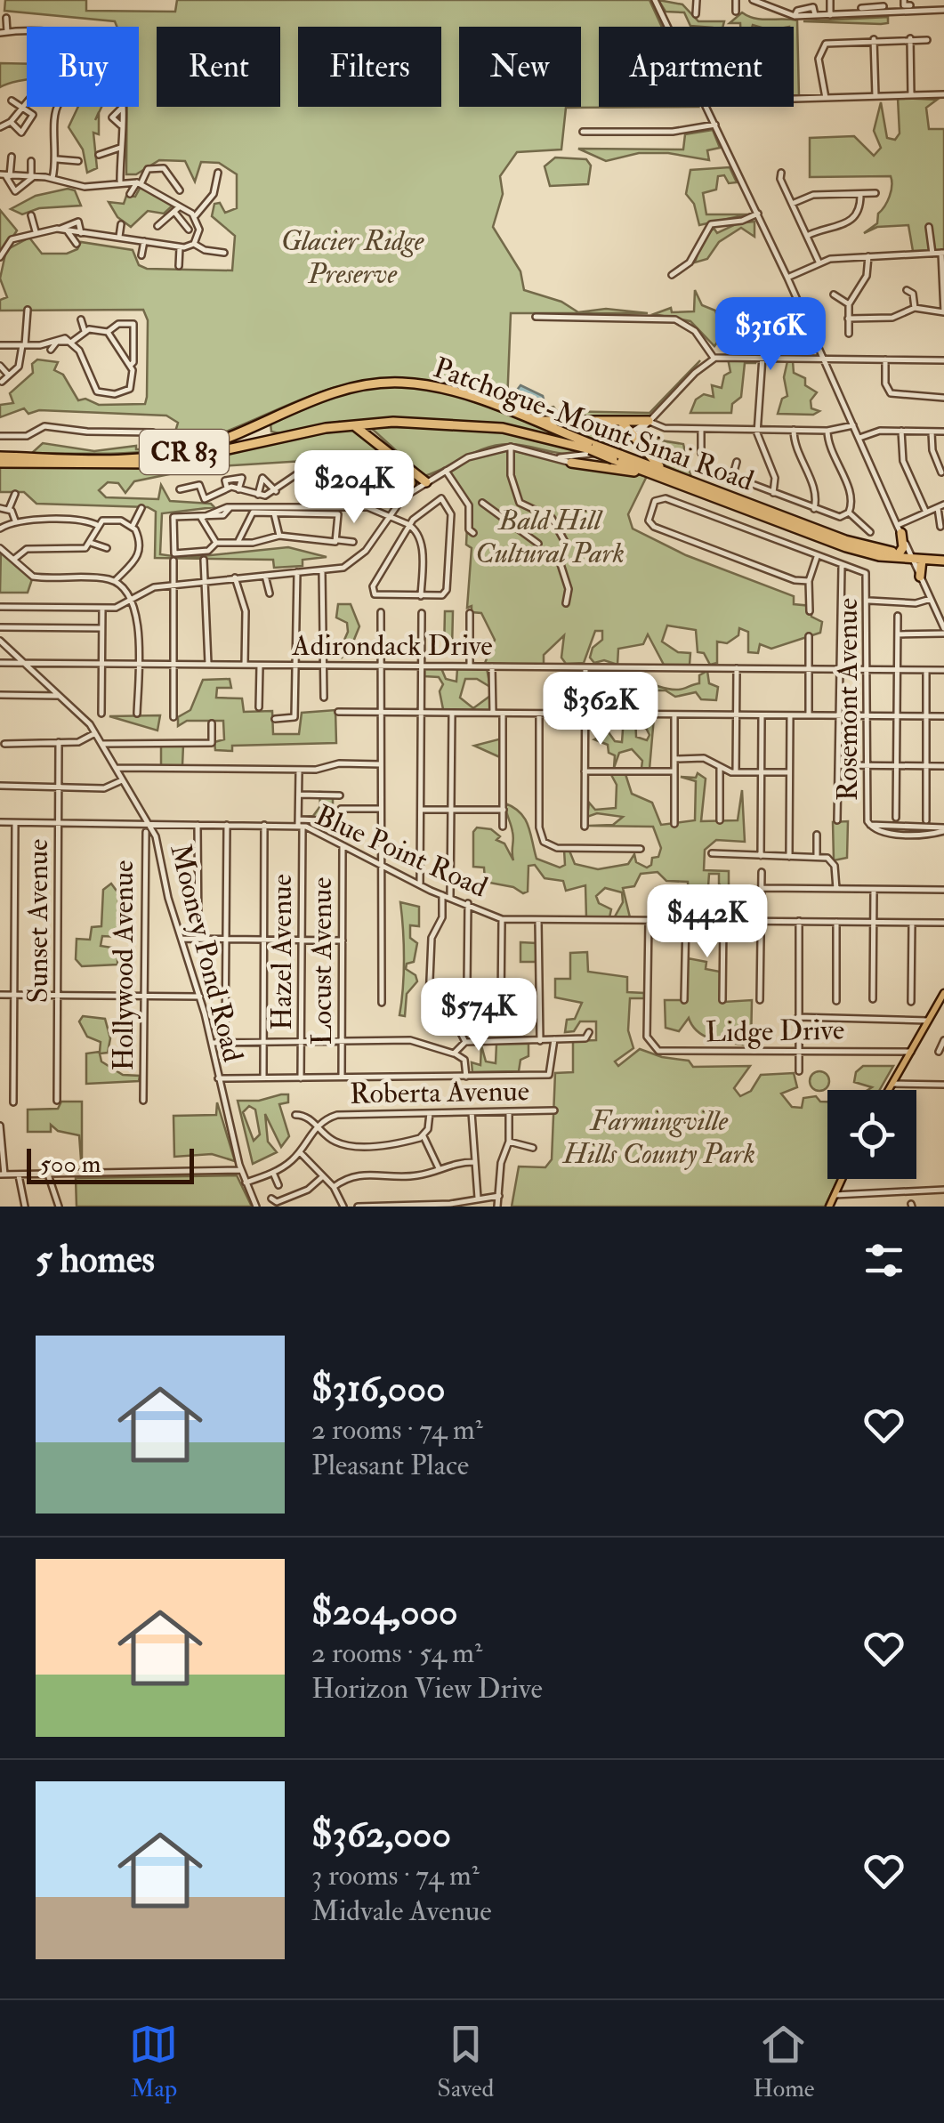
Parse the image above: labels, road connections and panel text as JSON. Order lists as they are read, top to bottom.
{
  "streets": {
    "highway": ["Patchogue-Mount Sinai Road", "CR 83"],
    "street": [
      "Adirondack Drive",
      "Rosemont Avenue",
      "Blue Point Road",
      "Sunset Avenue",
      "Hazel Avenue",
      "Mooney Pond Road",
      "Locust Avenue",
      "Hollywood Avenue",
      "Lidge Drive",
      "Roberta Avenue"
    ]
  },
  "crossings": [
    ["Patchogue-Mount Sinai Road", "CR 83"],
    ["Adirondack Drive", "Rosemont Avenue"],
    ["Adirondack Drive", "Mooney Pond Road"],
    ["Blue Point Road", "Sunset Avenue"],
    ["Blue Point Road", "Hazel Avenue"],
    ["Blue Point Road", "Mooney Pond Road"],
    ["Blue Point Road", "Locust Avenue"],
    ["Blue Point Road", "Lidge Drive"],
    ["Mooney Pond Road", "Roberta Avenue"]
  ],
  "parks": ["Glacier Ridge Preserve", "Bald Hill Cultural Park", "Farmingville Hills County Park"],
  "scale_bar": "500 m",
  "page": {
    "chip": [
      "Buy",
      "Rent",
      "Filters",
      "New",
      "Apartment"
    ],
    "price": [
      "$316K",
      "$204K",
      "$362K",
      "$442K",
      "$574K"
    ],
    "scale": "500 m",
    "heading": "5 homes",
    "list": [
      {
        "name": "$316,000",
        "note": "2 rooms · 74 m² · Pleasant Place"
      },
      {
        "name": "$204,000",
        "note": "2 rooms · 54 m² · Horizon View Drive"
      },
      {
        "name": "$362,000",
        "note": "3 rooms · 74 m² · Midvale Avenue"
      }
    ],
    "tabs": ["Map", "Saved", "Home"]
  }
}
